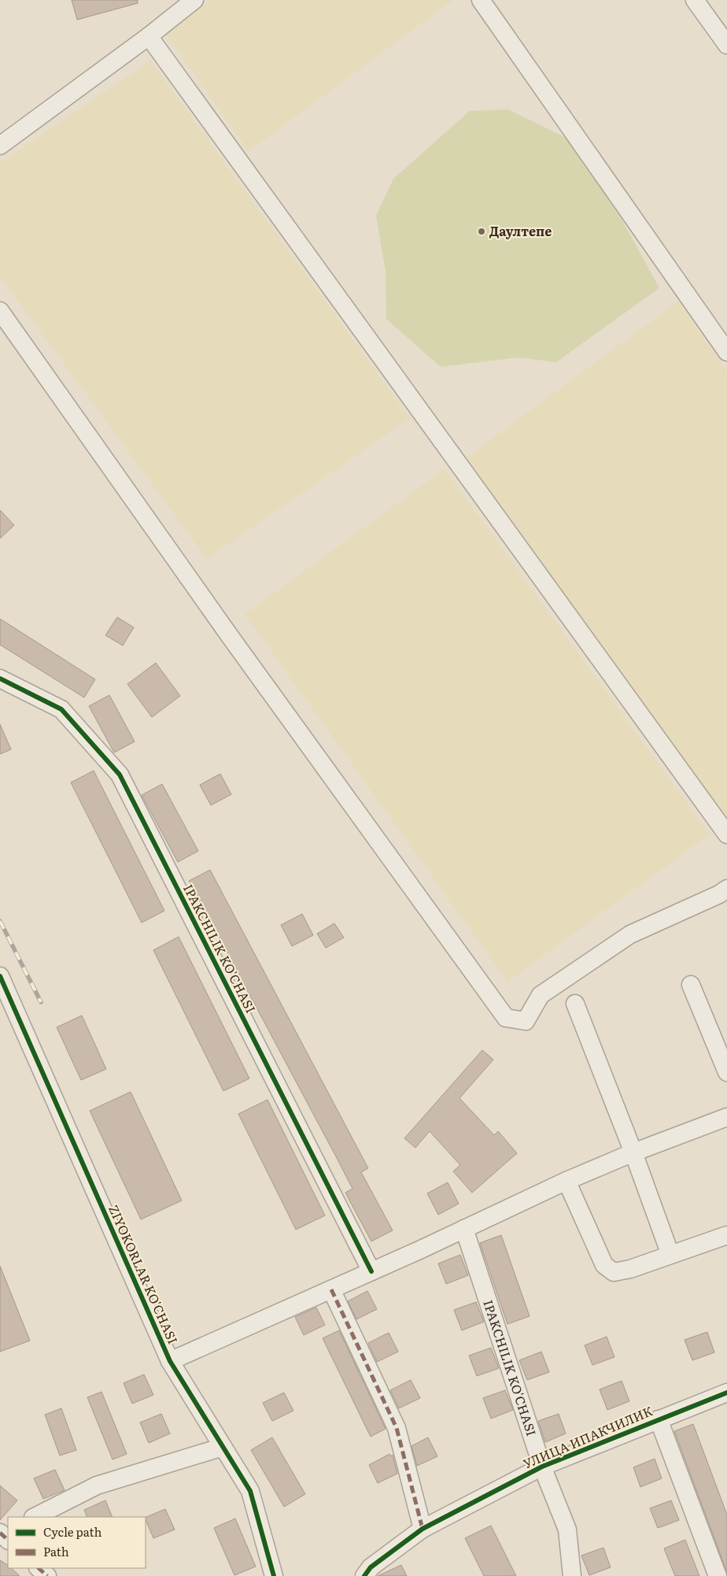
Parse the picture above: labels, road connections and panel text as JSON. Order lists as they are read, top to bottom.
{
  "streets": {
    "street": ["IPAKCHILIK KO'CHASI", "ZIYOKORLAR KO'CHASI", "УЛИЦА ИПАКЧИЛИК"]
  },
  "crossings": [
    ["IPAKCHILIK KO'CHASI", "УЛИЦА ИПАКЧИЛИК"]
  ],
  "places": ["Даултепе"],
  "legend": ["Cycle path", "Path"]
}
